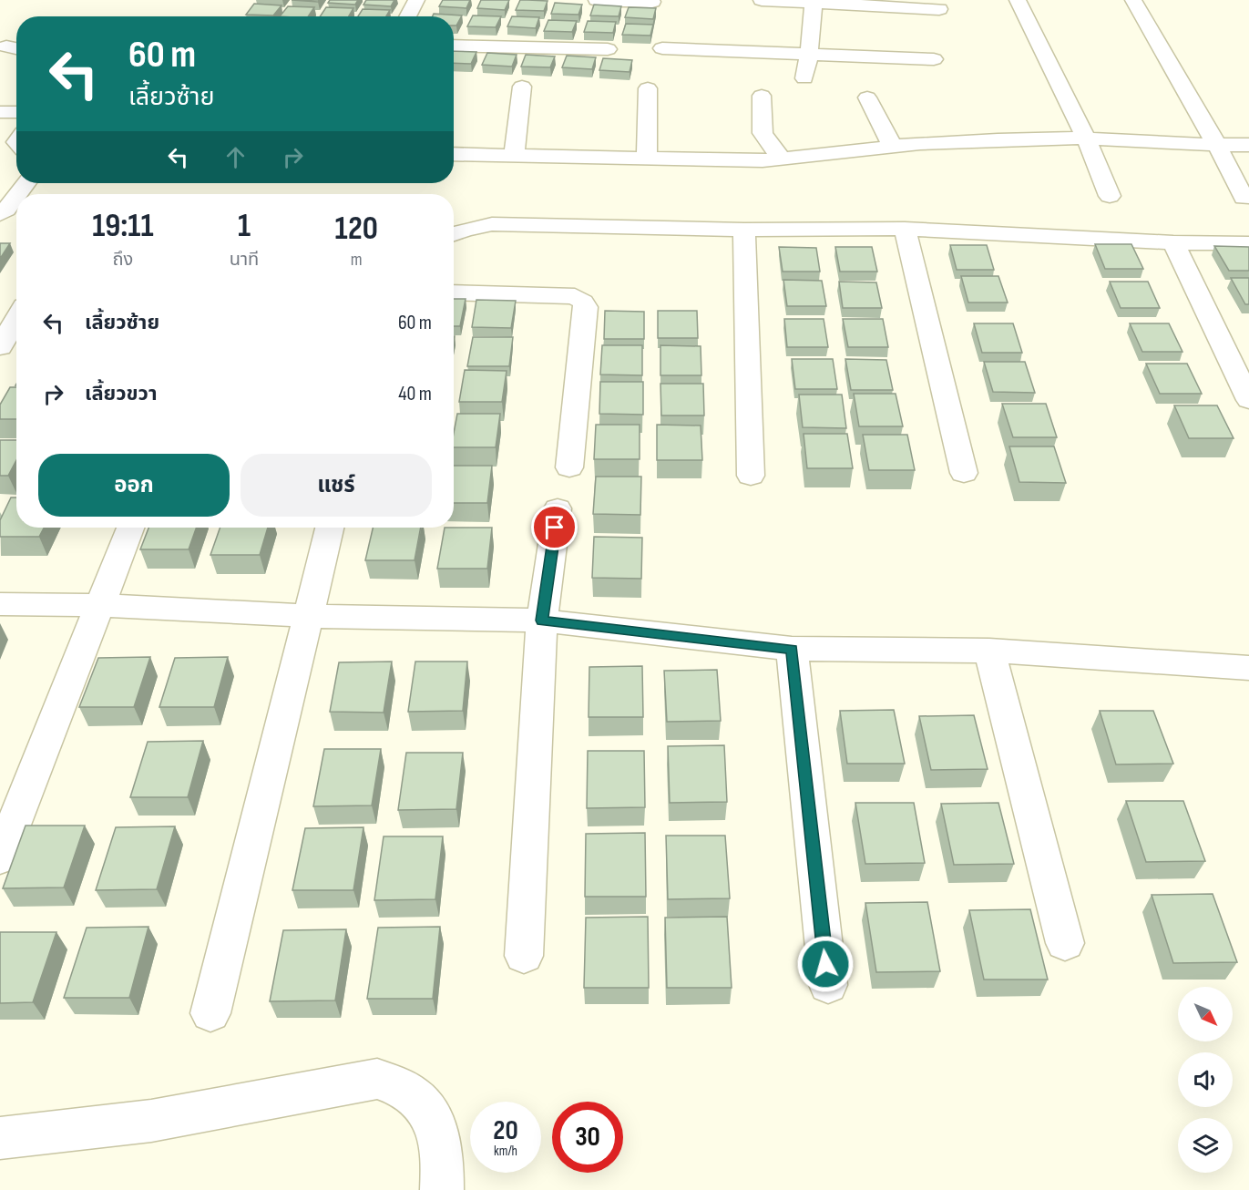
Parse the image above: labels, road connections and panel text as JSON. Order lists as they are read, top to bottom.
{
  "north": "bottom right",
  "page": {
    "turn": ["60 m", "เลี้ยวซ้าย"],
    "eta": [
      "19:11",
      "ถึง",
      "1",
      "นาที",
      "120",
      "m"
    ],
    "list": [
      {
        "name": "เลี้ยวซ้าย",
        "value": "60 m"
      },
      {
        "name": "เลี้ยวขวา",
        "value": "40 m"
      }
    ],
    "buttons": ["ออก", "แชร์"],
    "speed": "20 km/h",
    "limit": "30"
  }
}
